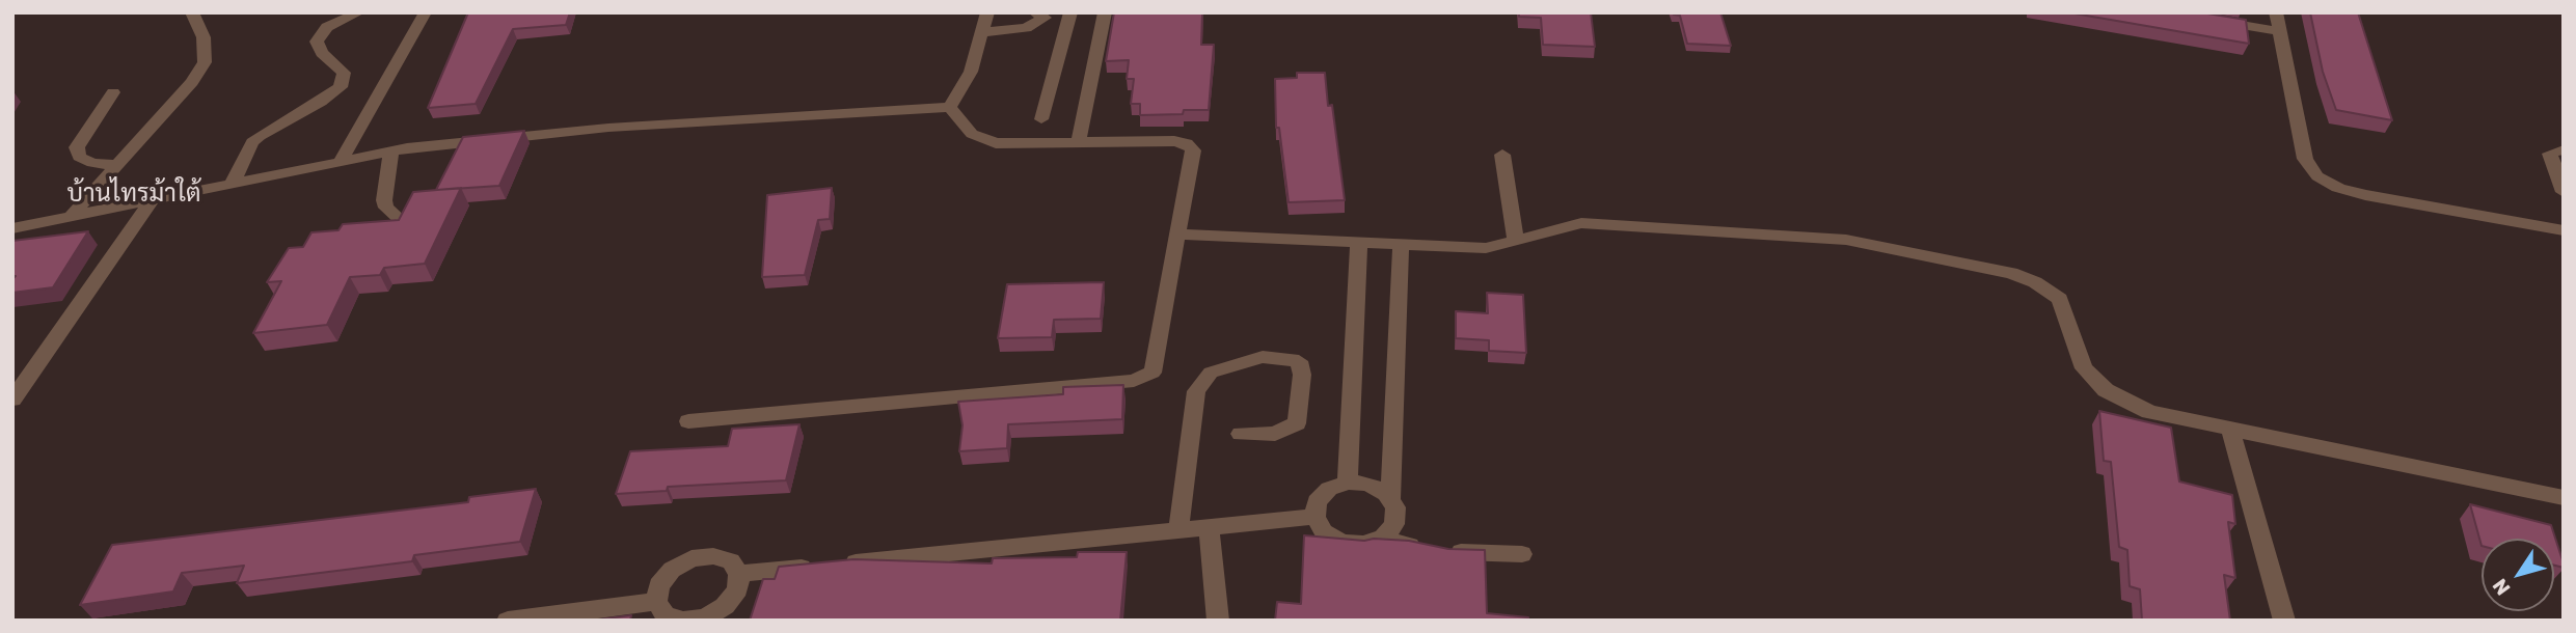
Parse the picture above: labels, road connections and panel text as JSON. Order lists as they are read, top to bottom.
{
  "districts": ["บ้านไทรม้าใต้"],
  "north": "bottom left"
}
